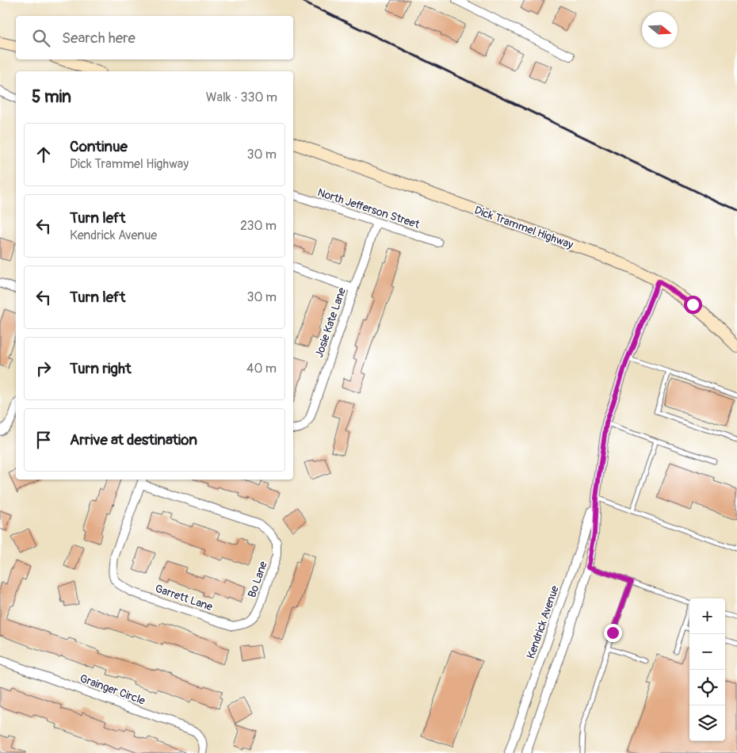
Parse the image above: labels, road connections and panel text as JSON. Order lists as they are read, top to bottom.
{
  "streets": {
    "main road": ["Dick Trammel Highway"],
    "street": [
      "North Jefferson Street",
      "Josie Kate Lane",
      "Bo Lane",
      "Garrett Lane",
      "Kendrick Avenue",
      "Grainger Circle"
    ]
  },
  "crossings": [
    ["North Jefferson Street", "Josie Kate Lane"],
    ["Dick Trammel Highway", "Kendrick Avenue"],
    ["Bo Lane", "Garrett Lane"]
  ],
  "north": "right",
  "page": {
    "search": "Search here",
    "heading": ["5 min", "Walk · 330 m"],
    "list": [
      ["Continue", "Dick Trammel Highway", "30 m"],
      ["Turn left", "Kendrick Avenue", "230 m"],
      ["Turn left", "30 m"],
      ["Turn right", "40 m"],
      "Arrive at destination"
    ],
    "map_buttons": ["+", "−"]
  }
}
